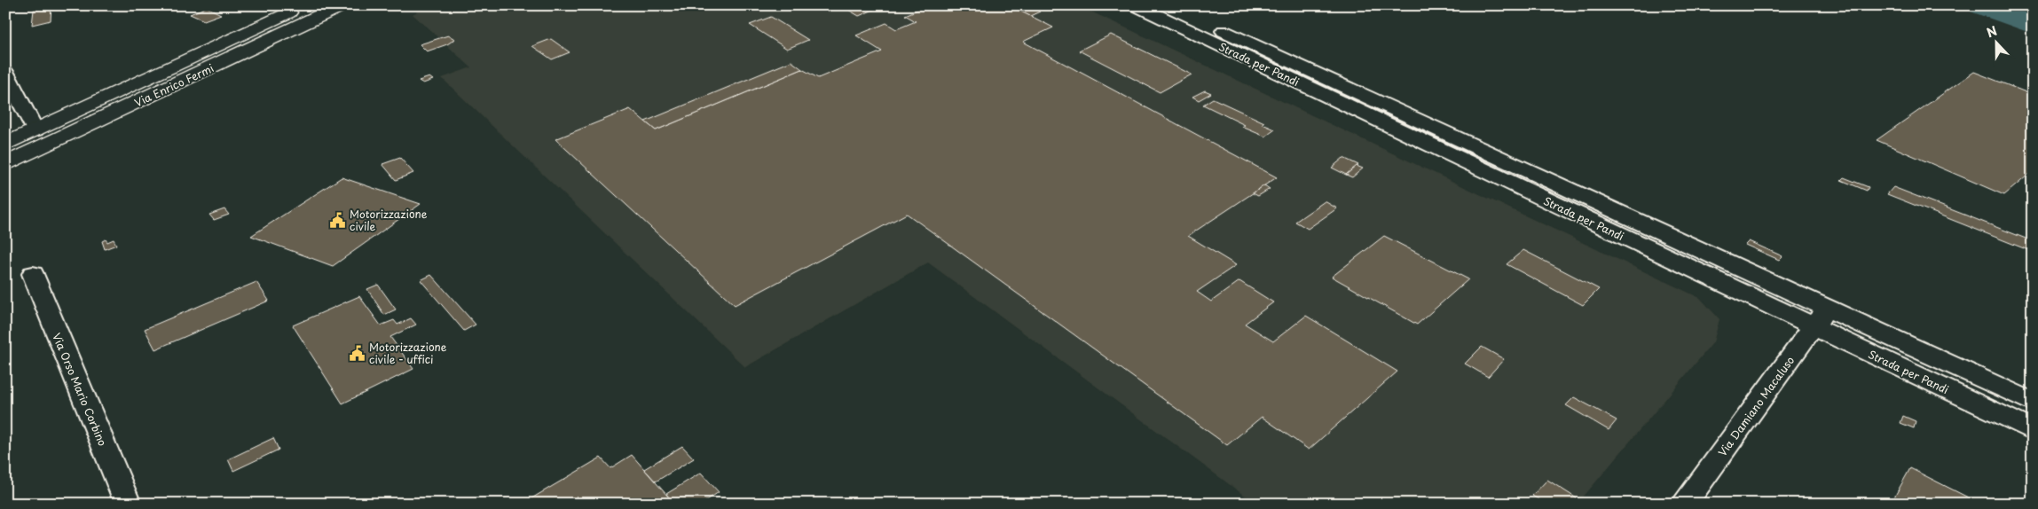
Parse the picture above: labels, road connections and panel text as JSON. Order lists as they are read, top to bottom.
{
  "streets": {
    "street": [
      "Strada per Pandi",
      "Via Enrico Fermi",
      "Via Orso Mario Corbino",
      "Via Damiano Macaluso"
    ]
  },
  "crossings": [
    ["Strada per Pandi", "Via Damiano Macaluso"]
  ],
  "places": {
    "public building": ["Motorizzazione civile", "Motorizzazione civile - uffici"]
  },
  "north": "top"
}
